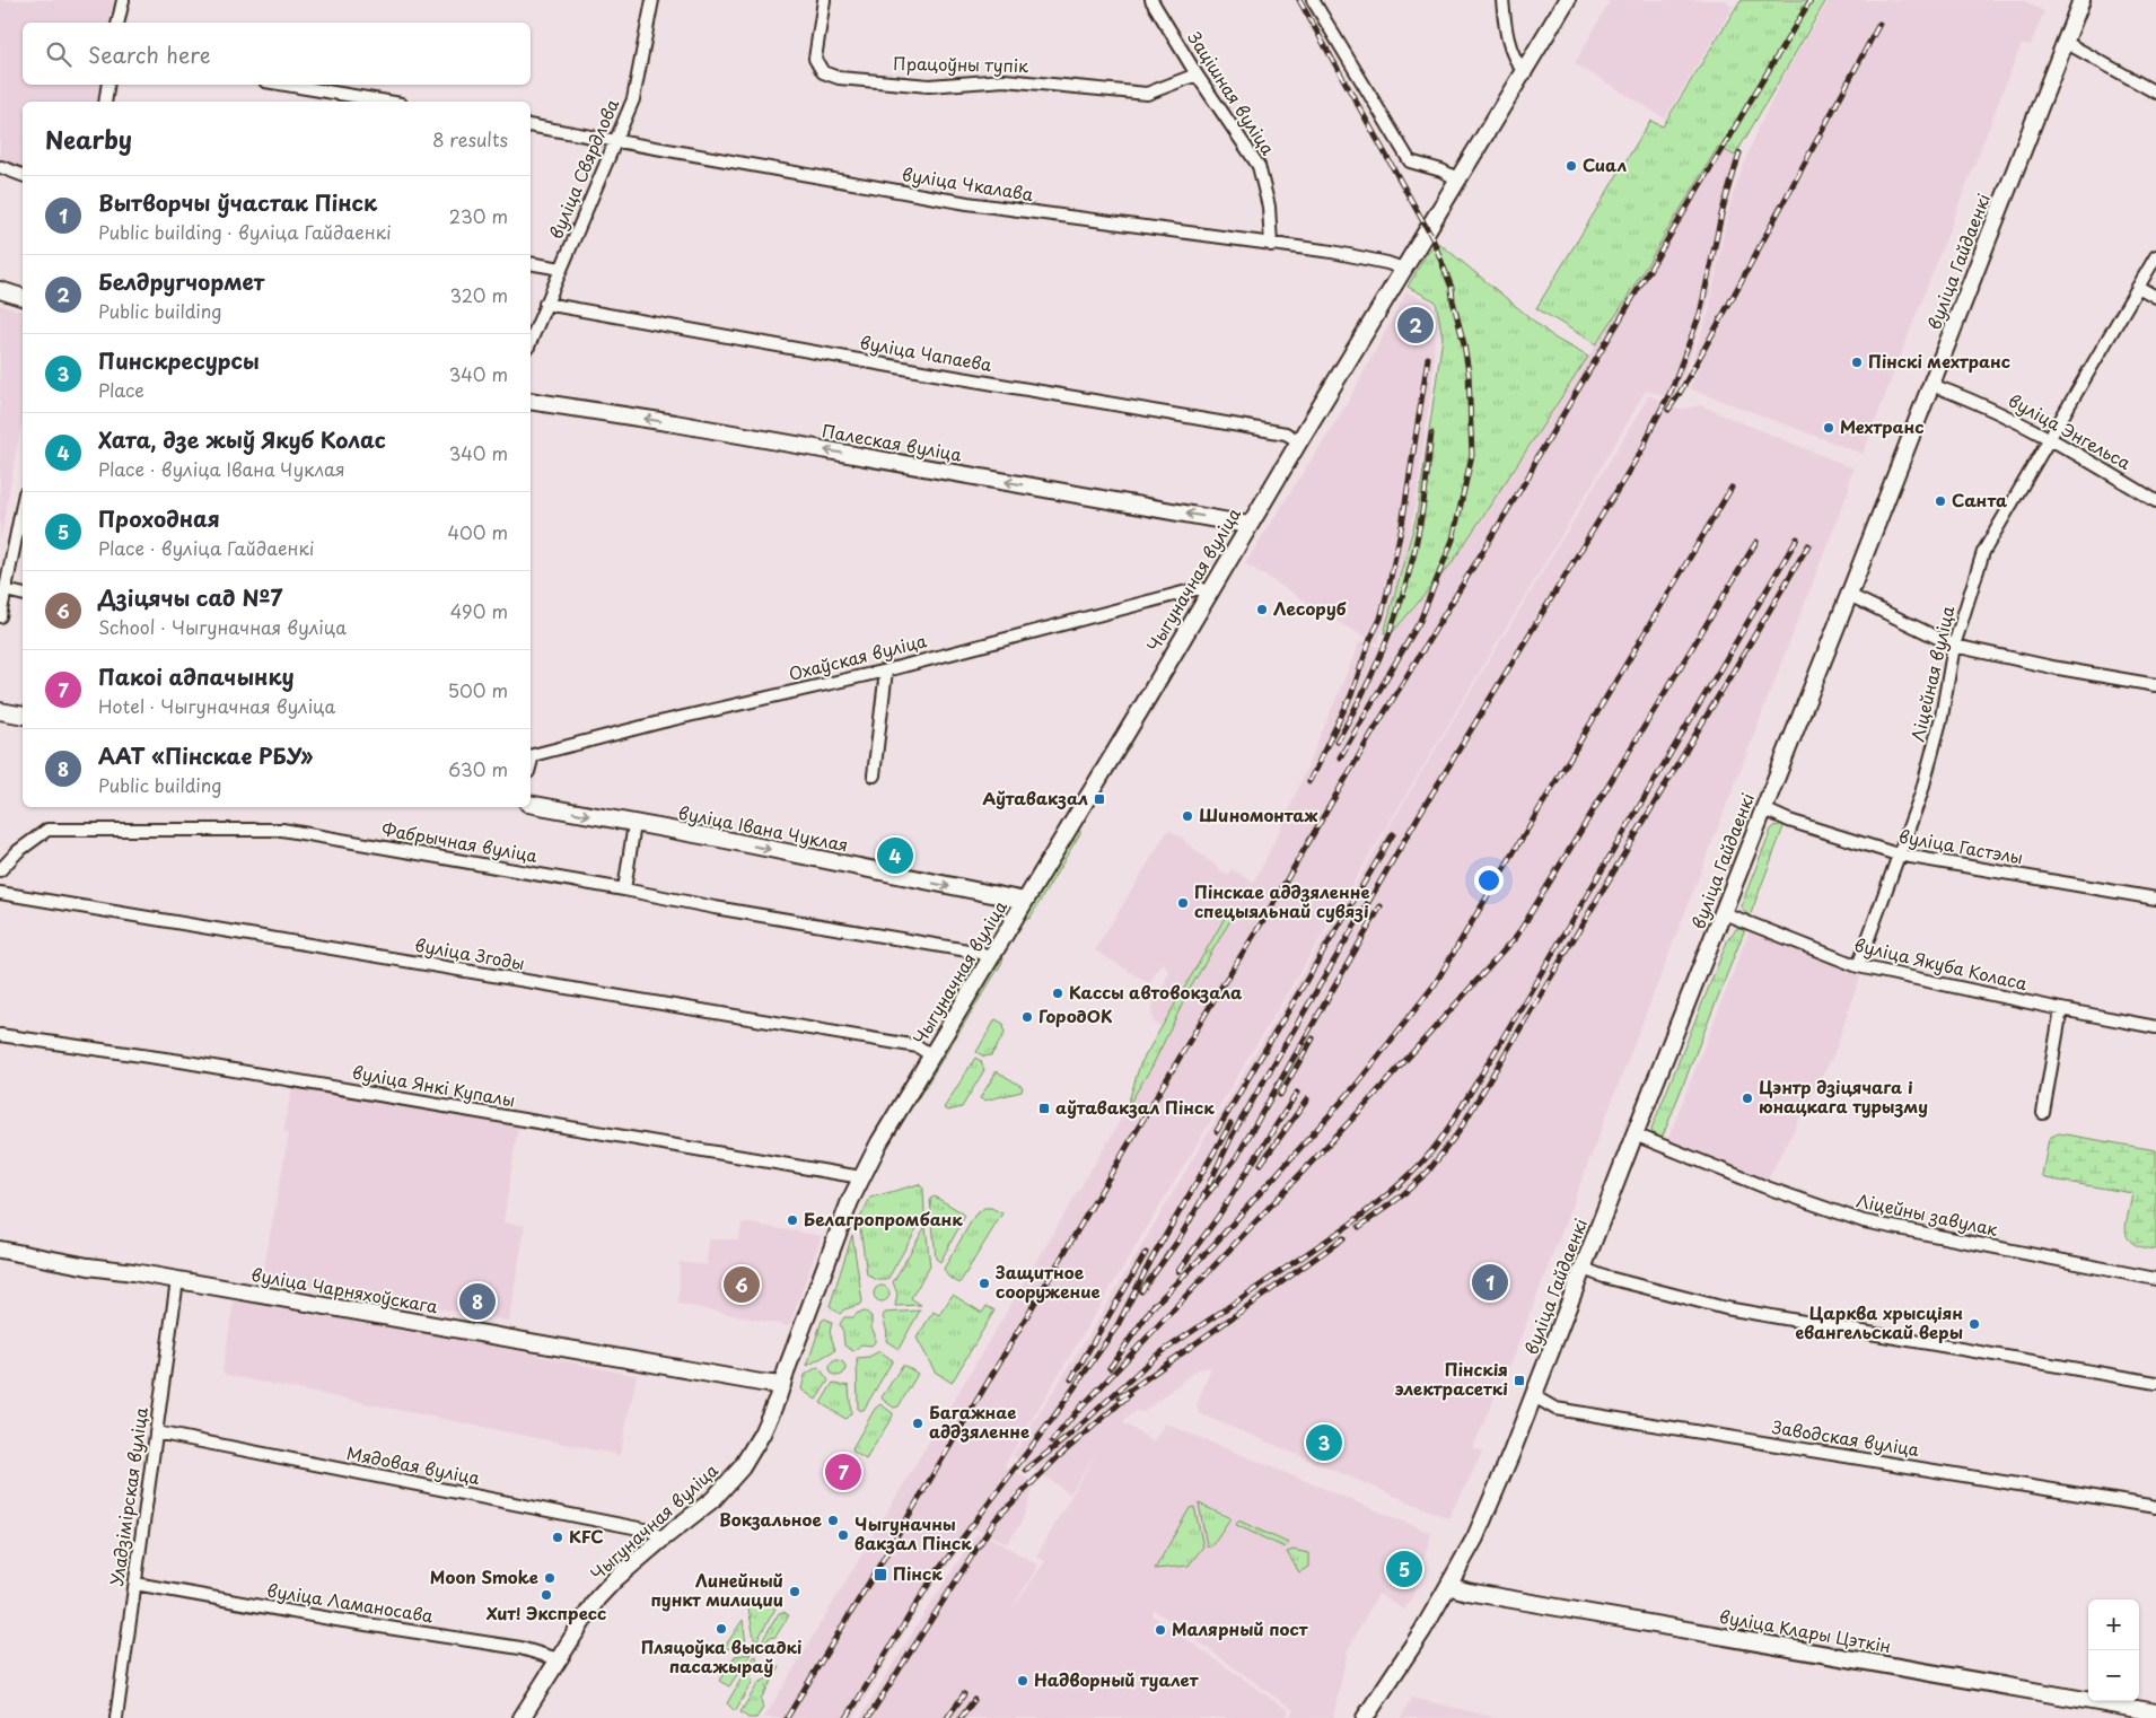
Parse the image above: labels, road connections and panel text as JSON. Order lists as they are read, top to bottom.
{
  "streets": {
    "street": [
      "Працоўны тупік",
      "Зацішная вуліца",
      "вуліца Свярдлова",
      "вуліца Чкалава",
      "вуліца Гайдаенкі",
      "вуліца Чапаева",
      "вуліца Энгельса",
      "Палеская вуліца",
      "Чыгуначная вуліца",
      "Охаўская вуліца",
      "Ліцейная вуліца",
      "вуліца Івана Чуклая",
      "Фабрычная вуліца",
      "вуліца Гастэлы",
      "вуліца Згоды",
      "вуліца Якуба Коласа",
      "вуліца Янкі Купалы",
      "Ліцейны завулак",
      "вуліца Чарняхоўскага",
      "Заводская вуліца",
      "Мядовая вуліца",
      "Уладзімірская вуліца",
      "вуліца Ламаносава",
      "вуліца Клары Цэткін"
    ]
  },
  "crossings": [
    ["Працоўны тупік", "Зацішная вуліца"],
    ["Зацішная вуліца", "вуліца Чкалава"],
    ["вуліца Свярдлова", "вуліца Чкалава"],
    ["вуліца Свярдлова", "вуліца Чапаева"],
    ["вуліца Чкалава", "Чыгуначная вуліца"],
    ["вуліца Гайдаенкі", "вуліца Энгельса"],
    ["вуліца Гайдаенкі", "вуліца Гастэлы"],
    ["вуліца Гайдаенкі", "вуліца Якуба Коласа"],
    ["вуліца Гайдаенкі", "Ліцейны завулак"],
    ["вуліца Гайдаенкі", "Заводская вуліца"],
    ["вуліца Гайдаенкі", "вуліца Клары Цэткін"],
    ["вуліца Чапаева", "Чыгуначная вуліца"],
    ["вуліца Энгельса", "Ліцейная вуліца"],
    ["Палеская вуліца", "Чыгуначная вуліца"],
    ["Чыгуначная вуліца", "Охаўская вуліца"],
    ["Чыгуначная вуліца", "вуліца Івана Чуклая"],
    ["Чыгуначная вуліца", "Фабрычная вуліца"],
    ["Чыгуначная вуліца", "вуліца Згоды"],
    ["Чыгуначная вуліца", "вуліца Янкі Купалы"],
    ["Чыгуначная вуліца", "вуліца Чарняхоўскага"],
    ["Чыгуначная вуліца", "Мядовая вуліца"],
    ["Чыгуначная вуліца", "вуліца Ламаносава"],
    ["Ліцейная вуліца", "вуліца Гастэлы"],
    ["Ліцейная вуліца", "вуліца Якуба Коласа"],
    ["вуліца Чарняхоўскага", "Уладзімірская вуліца"],
    ["Мядовая вуліца", "Уладзімірская вуліца"],
    ["Уладзімірская вуліца", "вуліца Ламаносава"]
  ],
  "one_way": ["Палеская вуліца", "вуліца Івана Чуклая"],
  "places": {
    "other": [
      "Сиал",
      "Пінскі мехтранс",
      "Мехтранс",
      "Санта",
      "Лесоруб",
      "Шиномонтаж",
      "Пінскае аддзяленне спецыяльнай сувязі",
      "Кассы автовокзала",
      "ГородОК",
      "Цэнтр дзіцячага і юнацкага турызму",
      "Белагропромбанк",
      "Защитное сооружение",
      "Царква хрысціян евангельскай веры",
      "Багажнае аддзяленне",
      "Вокзальное",
      "Чыгуначны вакзал Пінск",
      "KFC",
      "Moon Smoke",
      "Линейный пункт милиции",
      "Хит! Экспресс",
      "Пляцоўка высадкі пасажыраў",
      "Малярный пост",
      "Надворный туалет"
    ],
    "transit": [
      "Аўтавакзал",
      "аўтавакзал Пінск",
      "Пінскія электрасеткі",
      "Пінск"
    ]
  },
  "page": {
    "search": "Search here",
    "heading": ["Nearby", "8 results"],
    "list": [
      {
        "mark": "1",
        "name": "Вытворчы ўчастак Пінск",
        "note": "Public building · вуліца Гайдаенкі",
        "value": "230 m"
      },
      {
        "mark": "2",
        "name": "Белдругчормет",
        "note": "Public building",
        "value": "320 m"
      },
      {
        "mark": "3",
        "name": "Пинскресурсы",
        "note": "Place",
        "value": "340 m"
      },
      {
        "mark": "4",
        "name": "Хата, дзе жыў Якуб Колас",
        "note": "Place · вуліца Івана Чуклая",
        "value": "340 m"
      },
      {
        "mark": "5",
        "name": "Проходная",
        "note": "Place · вуліца Гайдаенкі",
        "value": "400 m"
      },
      {
        "mark": "6",
        "name": "Дзіцячы сад №7",
        "note": "School · Чыгуначная вуліца",
        "value": "490 m"
      },
      {
        "mark": "7",
        "name": "Пакоі адпачынку",
        "note": "Hotel · Чыгуначная вуліца",
        "value": "500 m"
      },
      {
        "mark": "8",
        "name": "ААТ «Пінскае РБУ»",
        "note": "Public building",
        "value": "630 m"
      }
    ],
    "pins": [
      "2",
      "4",
      "1",
      "6",
      "8",
      "3",
      "7",
      "5"
    ],
    "map_buttons": ["+", "−"]
  }
}
